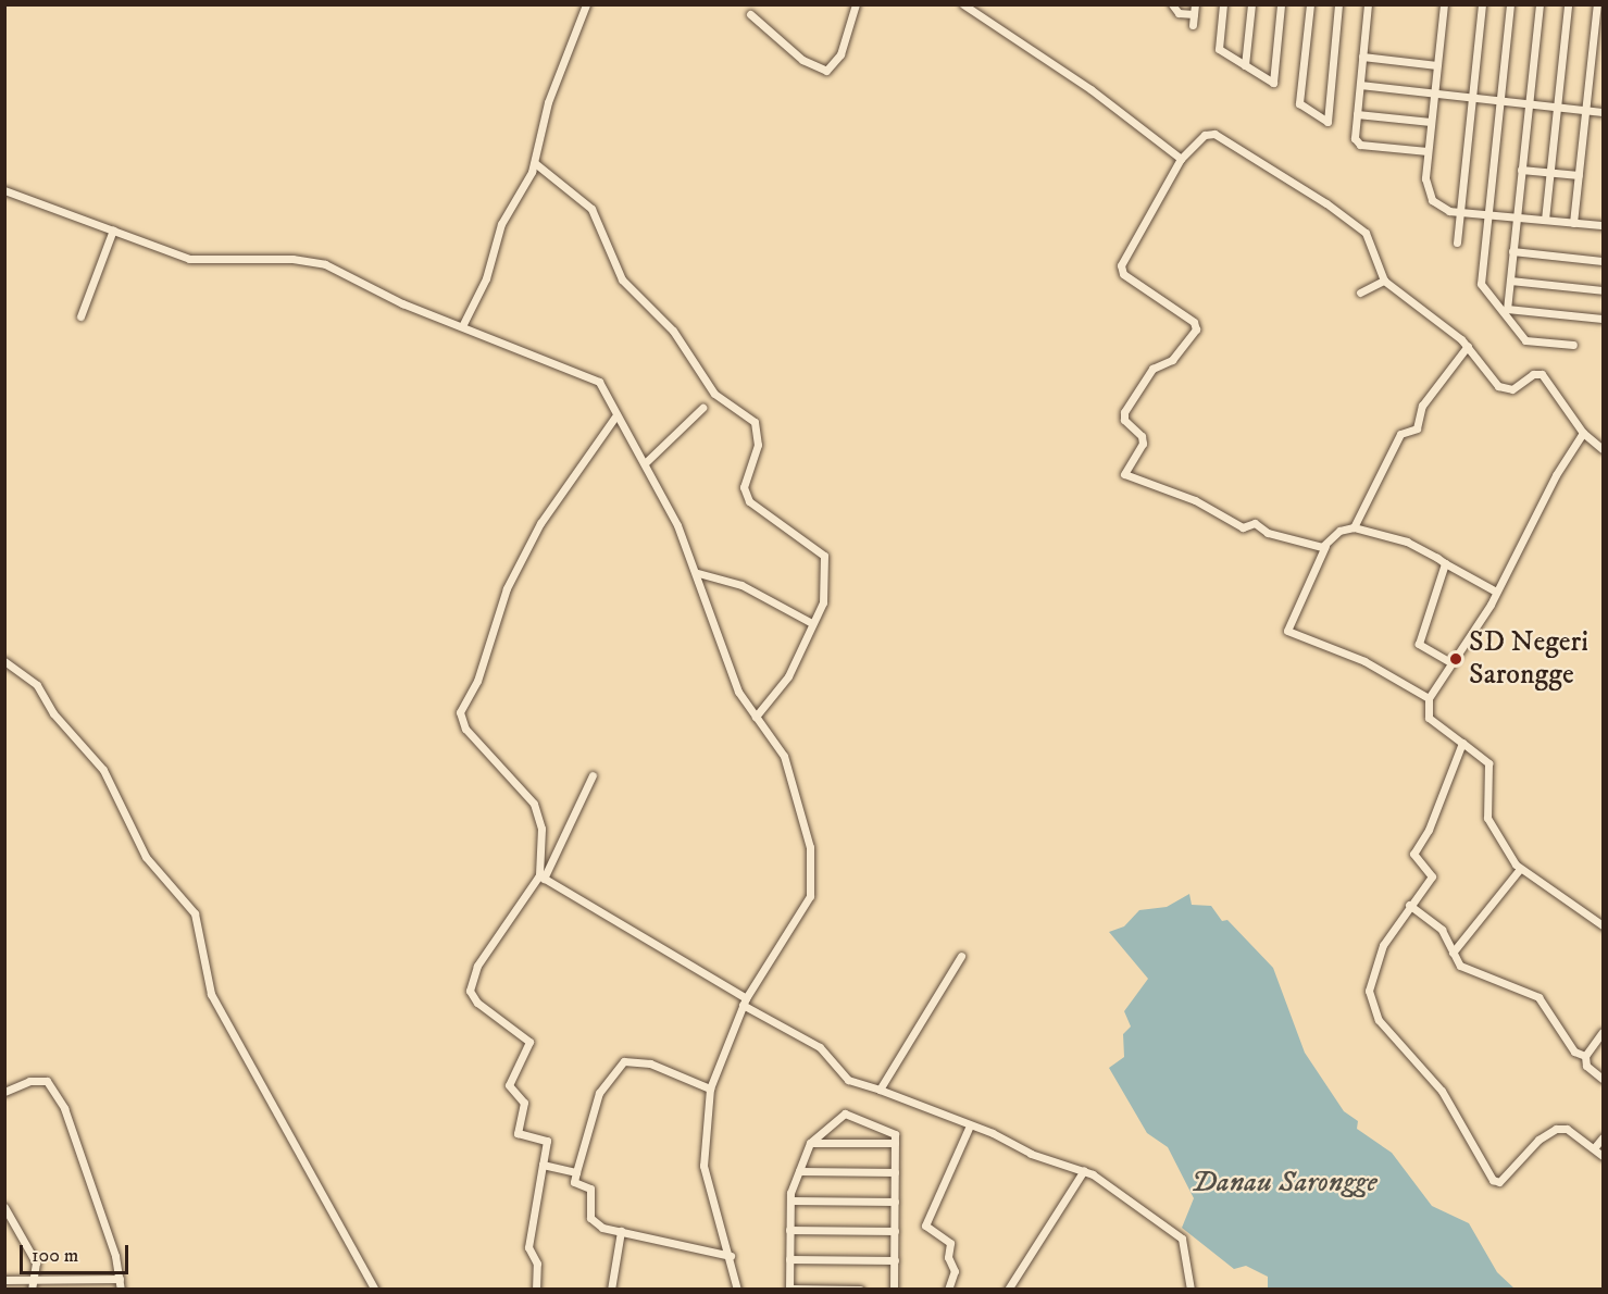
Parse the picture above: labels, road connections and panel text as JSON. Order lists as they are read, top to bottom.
{
  "water": ["Danau Sarongge"],
  "places": ["SD Negeri Sarongge"],
  "scale_bar": "100 m"
}
